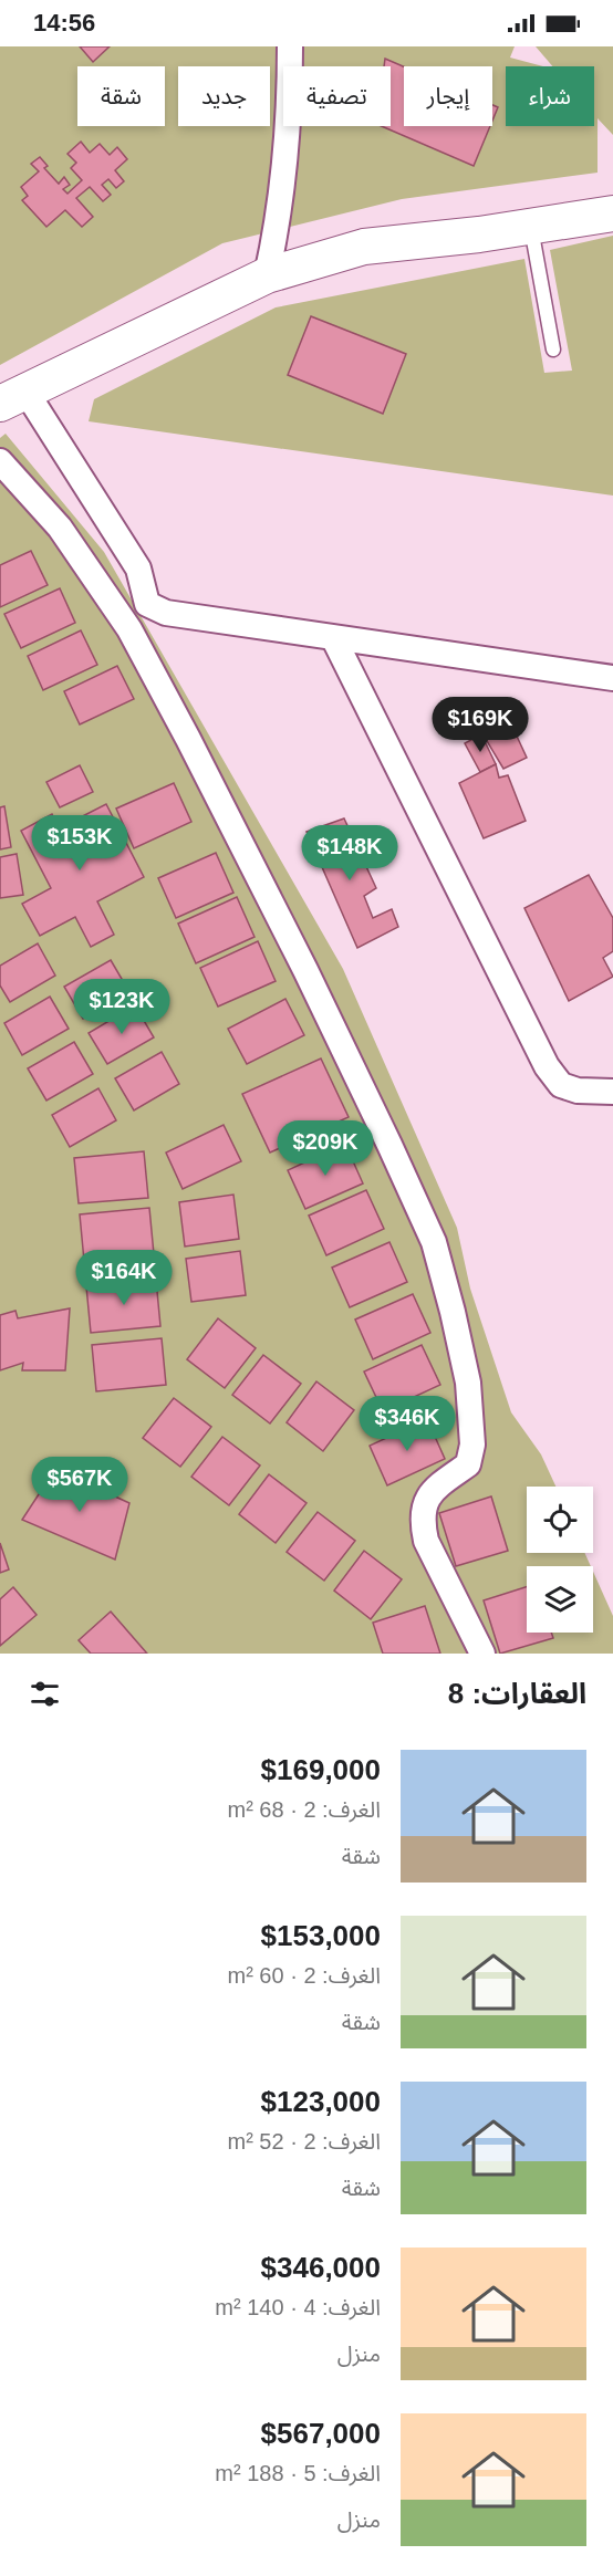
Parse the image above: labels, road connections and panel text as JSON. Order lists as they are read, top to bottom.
{
  "page": {
    "status": "14:56",
    "chip": [
      "شراء",
      "إيجار",
      "تصفية",
      "جديد",
      "شقة"
    ],
    "price": [
      "$169K",
      "$153K",
      "$148K",
      "$123K",
      "$209K",
      "$164K",
      "$346K",
      "$567K"
    ],
    "heading": "العقارات: 8",
    "list": [
      {
        "name": "$169,000",
        "note": "الغرف: 2 · 68 m² · شقة"
      },
      {
        "name": "$153,000",
        "note": "الغرف: 2 · 60 m² · شقة"
      },
      {
        "name": "$123,000",
        "note": "الغرف: 2 · 52 m² · شقة"
      },
      {
        "name": "$346,000",
        "note": "الغرف: 4 · 140 m² · منزل"
      },
      {
        "name": "$567,000",
        "note": "الغرف: 5 · 188 m² · منزل"
      }
    ]
  }
}
